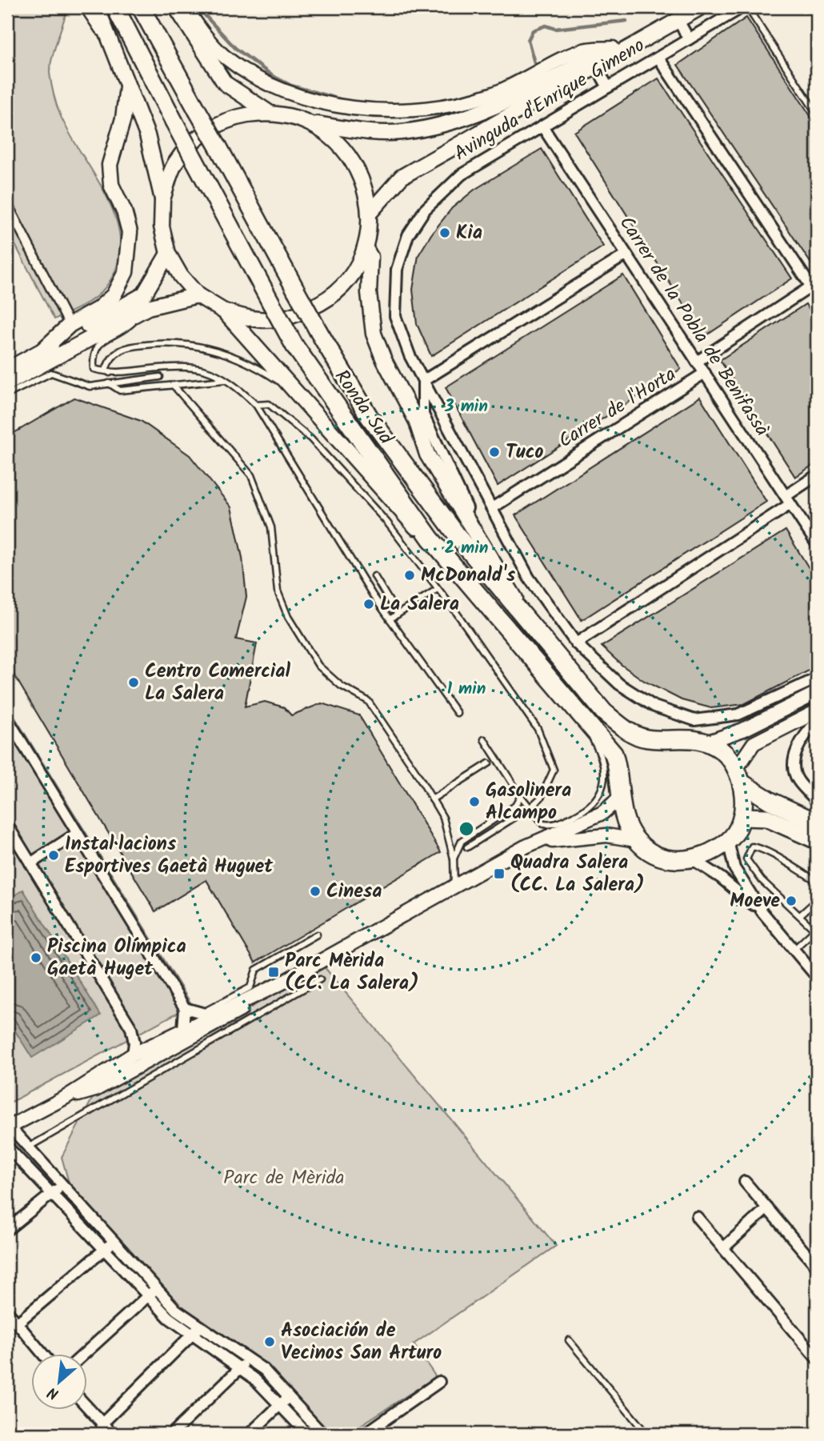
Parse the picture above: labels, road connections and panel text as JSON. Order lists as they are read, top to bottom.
{
  "streets": {
    "main road": ["Avinguda d'Enrique Gimeno", "Ronda Sud"],
    "street": ["Carrer de la Pobla de Benifassà", "Carrer de l'Horta"]
  },
  "crossings": [
    ["Avinguda d'Enrique Gimeno", "Carrer de la Pobla de Benifassà"],
    ["Avinguda d'Enrique Gimeno", "Carrer de l'Horta"],
    ["Carrer de la Pobla de Benifassà", "Carrer de l'Horta"]
  ],
  "parks": ["Parc de Mèrida"],
  "places": {
    "other": [
      "Kia",
      "Tuco",
      "McDonald's",
      "La Salera",
      "Centro Comercial La Salera",
      "Gasolinera Alcampo",
      "Instal·lacions Esportives Gaetà Huguet",
      "Cinesa",
      "Moeve",
      "Piscina Olímpica Gaetà Huget",
      "Asociación de Vecinos San Arturo"
    ],
    "transit": ["Quadra Salera (CC. La Salera)", "Parc Mèrida (CC. La Salera)"]
  },
  "north": "bottom left",
  "rings": ["3 min", "2 min", "1 min"]
}
